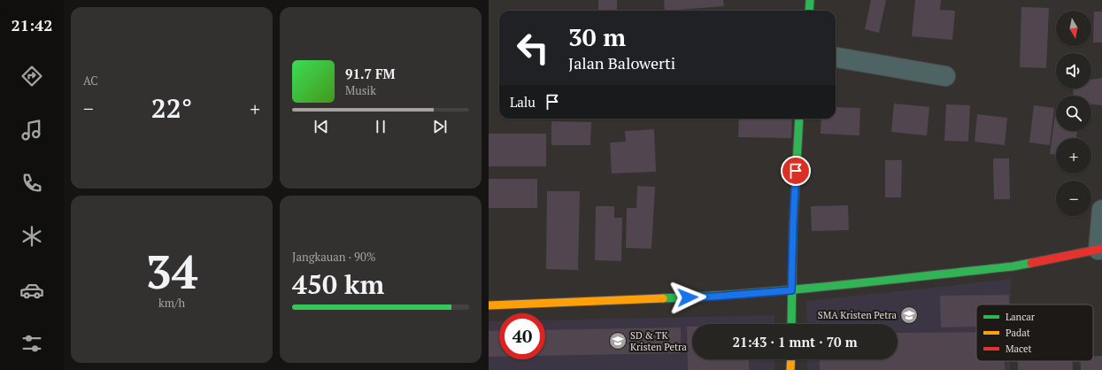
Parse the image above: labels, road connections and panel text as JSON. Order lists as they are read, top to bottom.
{
  "places": {
    "school or university": ["SMA Kristen Petra", "SD & TK Kristen Petra"]
  },
  "legend": ["Lancar", "Padat", "Macet"],
  "north": "bottom",
  "page": {
    "tabs": "21:42",
    "tile": [
      "AC",
      ["34", "km/h"],
      ["Jangkauan · 90%", "450 km"]
    ],
    "map_buttons": ["+", "−"],
    "turn": ["30 m", "Jalan Balowerti"],
    "song": ["91.7 FM", "Musik"],
    "then": "Lalu",
    "heat": ["−", "22°", "+"],
    "limit": "40",
    "trip": "21:43 · 1 mnt · 70 m"
  }
}
